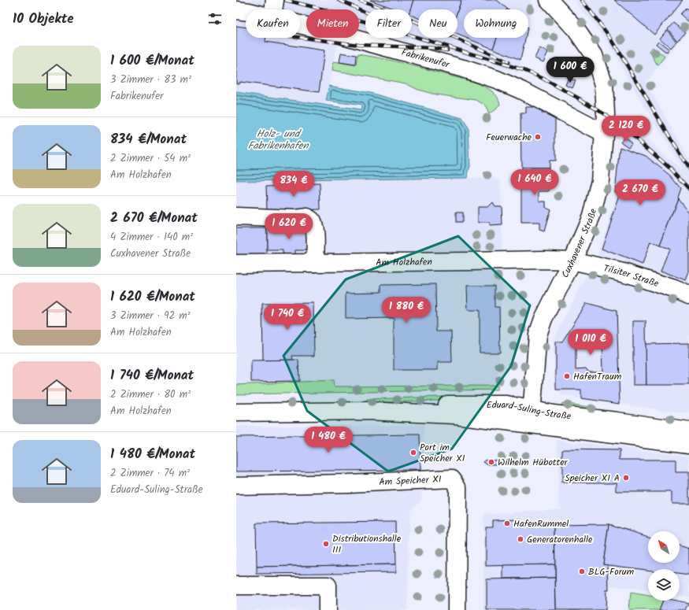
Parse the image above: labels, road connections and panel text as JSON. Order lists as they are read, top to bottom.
{
  "streets": {
    "street": [
      "Fabrikenufer",
      "Cuxhavener Straße",
      "Am Holzhafen",
      "Tilsiter Straße",
      "Eduard-Suling-Straße",
      "Am Speicher XI"
    ]
  },
  "crossings": [
    ["Fabrikenufer", "Cuxhavener Straße"],
    ["Cuxhavener Straße", "Am Holzhafen"],
    ["Cuxhavener Straße", "Tilsiter Straße"],
    ["Cuxhavener Straße", "Eduard-Suling-Straße"],
    ["Am Holzhafen", "Tilsiter Straße"]
  ],
  "water": ["Holz- und Fabrikenhafen"],
  "places": [
    "Feuerwache",
    "HafenTraum",
    "Port im Speicher XI",
    "Wilhelm Hübotter",
    "Speicher XI A",
    "HafenRummel",
    "Generatorenhalle",
    "Distributionshalle III",
    "BLG-Forum"
  ],
  "north": "top left",
  "page": {
    "heading": "10 Objekte",
    "chip": [
      "Kaufen",
      "Mieten",
      "Filter",
      "Neu",
      "Wohnung"
    ],
    "list": [
      {
        "name": "1 600 €/Monat",
        "note": "3 Zimmer · 83 m² · Fabrikenufer"
      },
      {
        "name": "834 €/Monat",
        "note": "2 Zimmer · 54 m² · Am Holzhafen"
      },
      {
        "name": "2 670 €/Monat",
        "note": "4 Zimmer · 140 m² · Cuxhavener Straße"
      },
      {
        "name": "1 620 €/Monat",
        "note": "3 Zimmer · 92 m² · Am Holzhafen"
      },
      {
        "name": "1 740 €/Monat",
        "note": "2 Zimmer · 80 m² · Am Holzhafen"
      },
      {
        "name": "1 480 €/Monat",
        "note": "2 Zimmer · 74 m² · Eduard-Suling-Straße"
      }
    ],
    "price": [
      "1 600 €",
      "2 120 €",
      "1 640 €",
      "834 €",
      "2 670 €",
      "1 620 €",
      "1 880 €",
      "1 740 €",
      "1 010 €",
      "1 480 €"
    ]
  }
}
